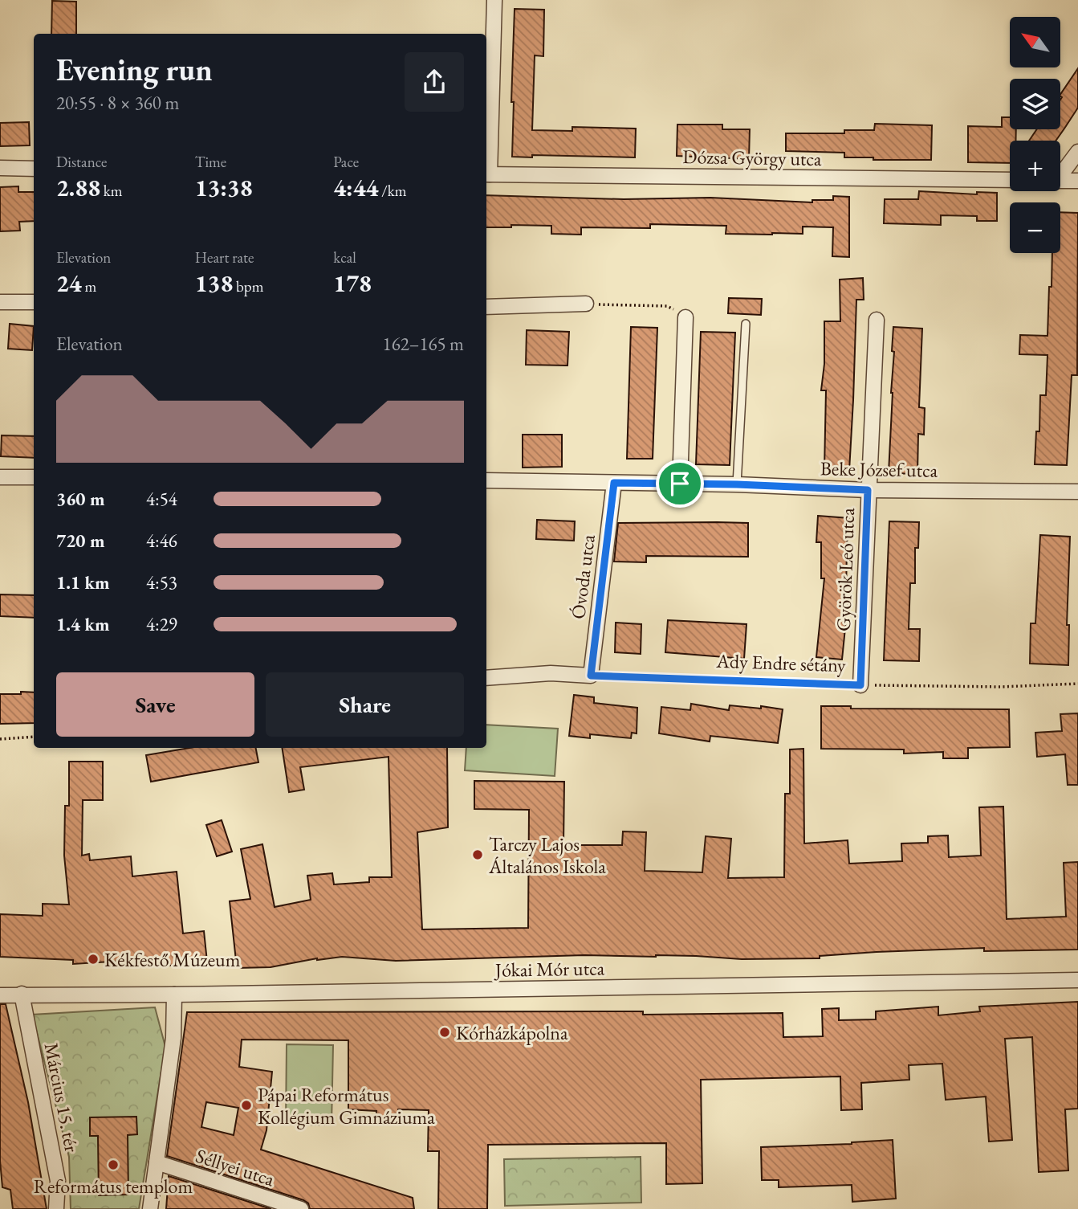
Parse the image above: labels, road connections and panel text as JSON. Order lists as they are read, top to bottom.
{
  "streets": {
    "street": [
      "Dózsa György utca",
      "Beke József utca",
      "Györök Leó utca",
      "Óvoda utca",
      "Jókai Mór utca",
      "Március 15. tér",
      "Séllyei utca"
    ],
    "path": ["Ady Endre sétány"]
  },
  "crossings": [
    ["Beke József utca", "Györök Leó utca"],
    ["Beke József utca", "Óvoda utca"],
    ["Györök Leó utca", "Ady Endre sétány"],
    ["Óvoda utca", "Ady Endre sétány"],
    ["Jókai Mór utca", "Március 15. tér"]
  ],
  "places": [
    "Tarczy Lajos Általános Iskola",
    "Kékfestő Múzeum",
    "Kórházkápolna",
    "Pápai Református Kollégium Gimnáziuma",
    "Református templom"
  ],
  "north": "top left",
  "page": {
    "map_buttons": ["+", "−"],
    "heading": ["Evening run", "20:55 · 8 × 360 m"],
    "stats": [
      ["Distance", "2.88 km"],
      ["Time", "13:38"],
      ["Pace", "4:44 /km"],
      ["Elevation", "24 m"],
      ["Heart rate", "138 bpm"],
      ["kcal", "178"]
    ],
    "chart": ["Elevation", "162–165 m"],
    "list": [
      {
        "name": "360 m",
        "note": "4:54"
      },
      {
        "name": "720 m",
        "note": "4:46"
      },
      {
        "name": "1.1 km",
        "note": "4:53"
      },
      {
        "name": "1.4 km",
        "note": "4:29"
      }
    ],
    "buttons": ["Save", "Share"]
  }
}
